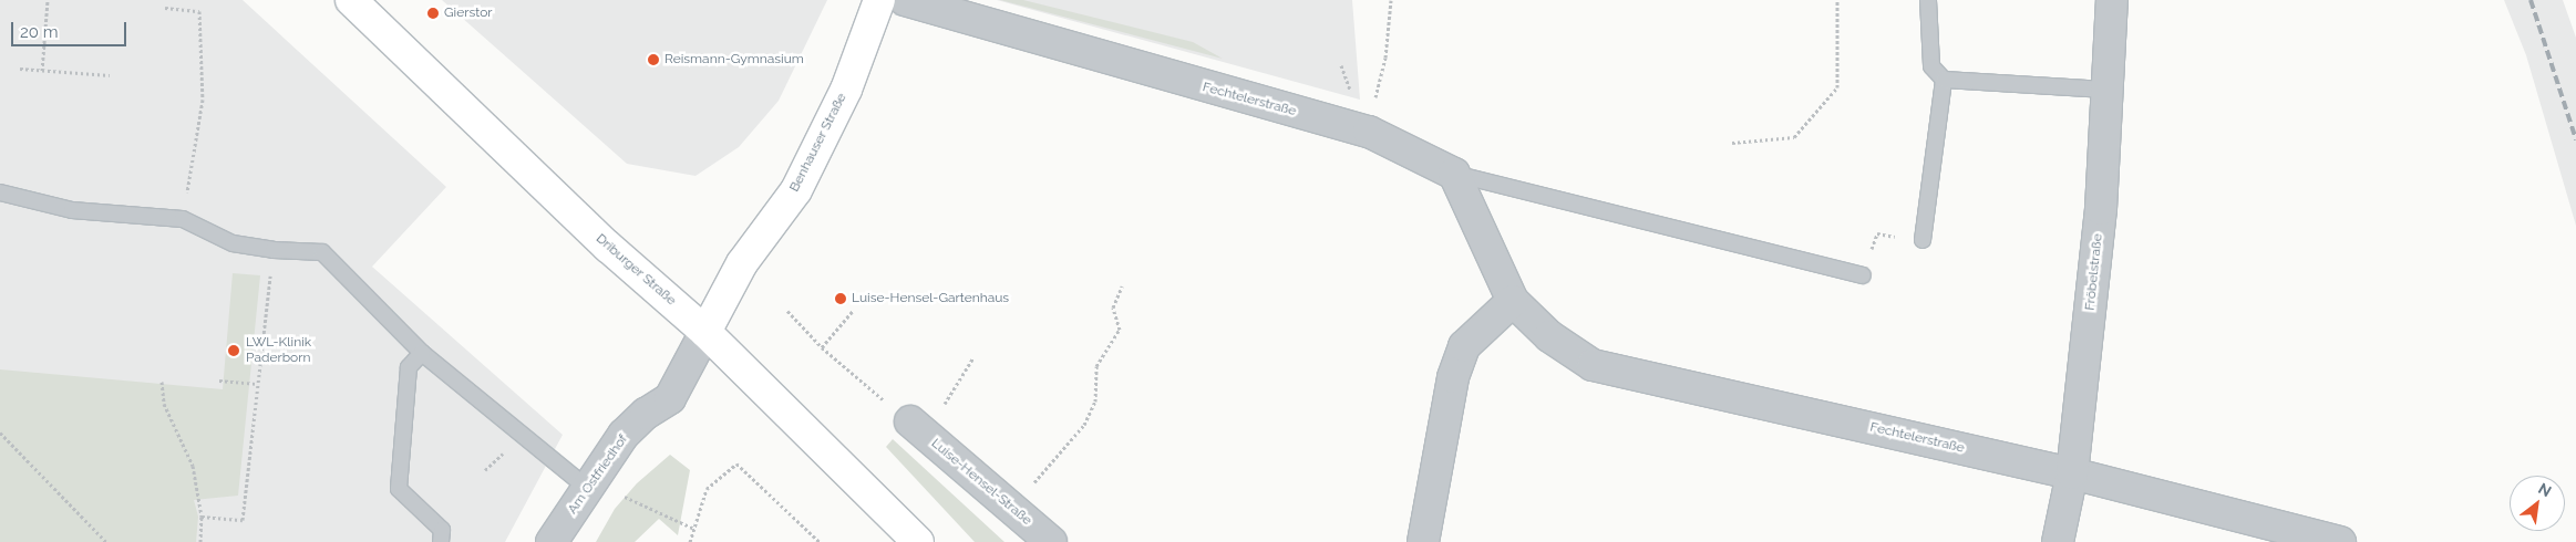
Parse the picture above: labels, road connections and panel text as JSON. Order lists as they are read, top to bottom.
{
  "streets": {
    "main road": ["Benhauser Straße", "Driburger Straße"],
    "street": [
      "Fechtelerstraße",
      "Fröbelstraße",
      "Am Ostfriedhof",
      "Luise-Hensel-Straße"
    ]
  },
  "crossings": [
    ["Fechtelerstraße", "Fröbelstraße"],
    ["Benhauser Straße", "Driburger Straße"],
    ["Benhauser Straße", "Am Ostfriedhof"],
    ["Driburger Straße", "Am Ostfriedhof"]
  ],
  "places": [
    "Gierstor",
    "Reismann-Gymnasium",
    "Luise-Hensel-Gartenhaus",
    "LWL-Klinik Paderborn"
  ],
  "scale_bar": "20 m",
  "north": "top right"
}
